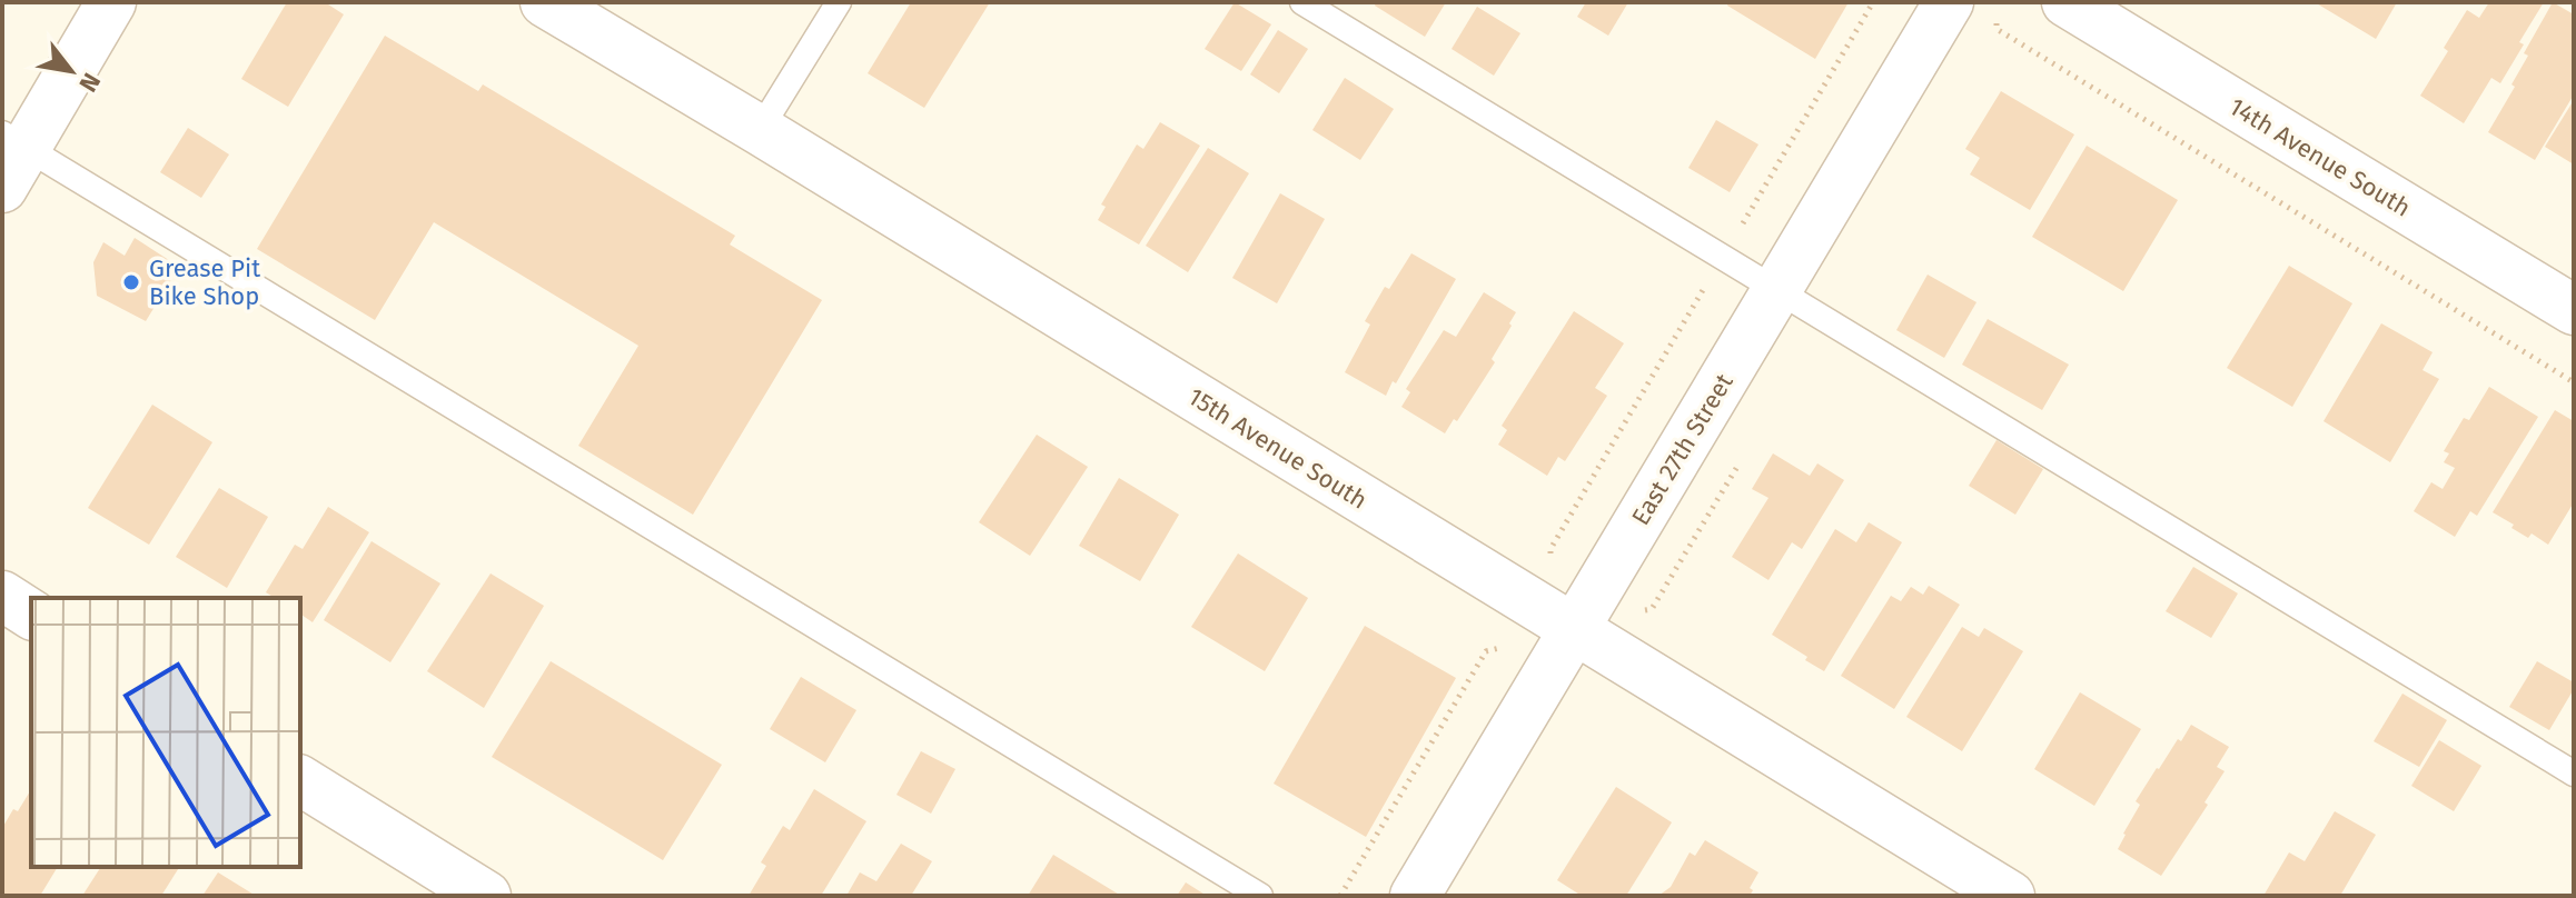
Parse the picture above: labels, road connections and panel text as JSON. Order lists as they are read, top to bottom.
{
  "streets": {
    "street": ["14th Avenue South", "15th Avenue South", "East 27th Street"]
  },
  "crossings": [
    ["15th Avenue South", "East 27th Street"]
  ],
  "places": ["Grease Pit Bike Shop"],
  "north": "bottom right"
}
